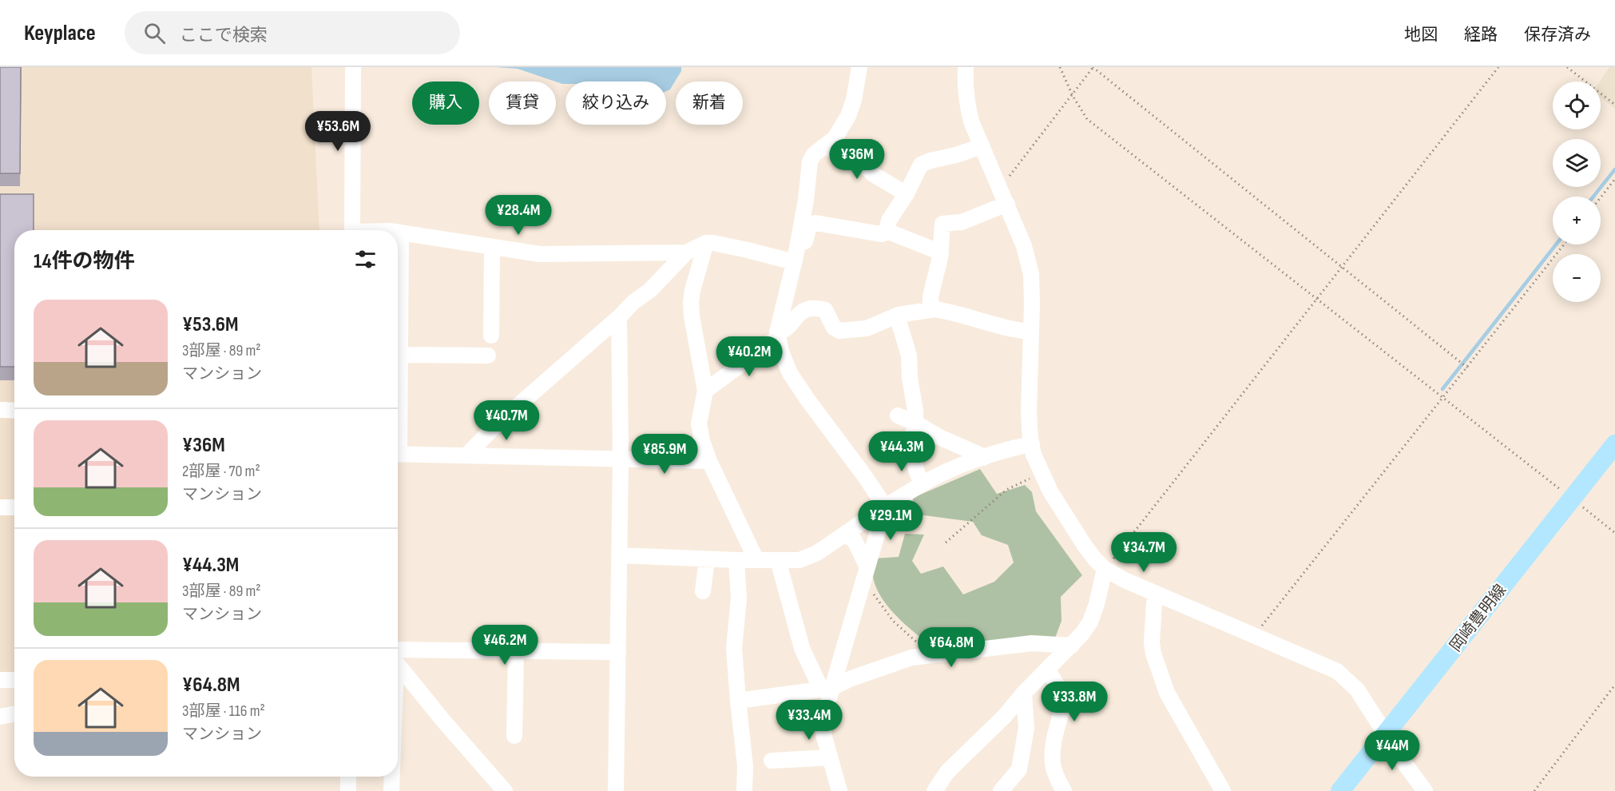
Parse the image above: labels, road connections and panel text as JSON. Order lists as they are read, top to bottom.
{
  "streets": {
    "main road": ["岡崎豊明線"]
  },
  "page": {
    "header": "Keyplace",
    "search": "ここで検索",
    "nav": ["地図", "経路", "保存済み"],
    "map_buttons": ["+", "−"],
    "chip": [
      "購入",
      "賃貸",
      "絞り込み",
      "新着"
    ],
    "price": [
      "¥53.6M",
      "¥36M",
      "¥28.4M",
      "¥40.2M",
      "¥40.7M",
      "¥44.3M",
      "¥85.9M",
      "¥29.1M",
      "¥34.7M",
      "¥46.2M",
      "¥64.8M",
      "¥33.8M",
      "¥33.4M",
      "¥44M"
    ],
    "heading": "14件の物件",
    "list": [
      {
        "name": "¥53.6M",
        "note": "3部屋 · 89 m² · マンション"
      },
      {
        "name": "¥36M",
        "note": "2部屋 · 70 m² · マンション"
      },
      {
        "name": "¥44.3M",
        "note": "3部屋 · 89 m² · マンション"
      },
      {
        "name": "¥64.8M",
        "note": "3部屋 · 116 m² · マンション"
      }
    ]
  }
}
